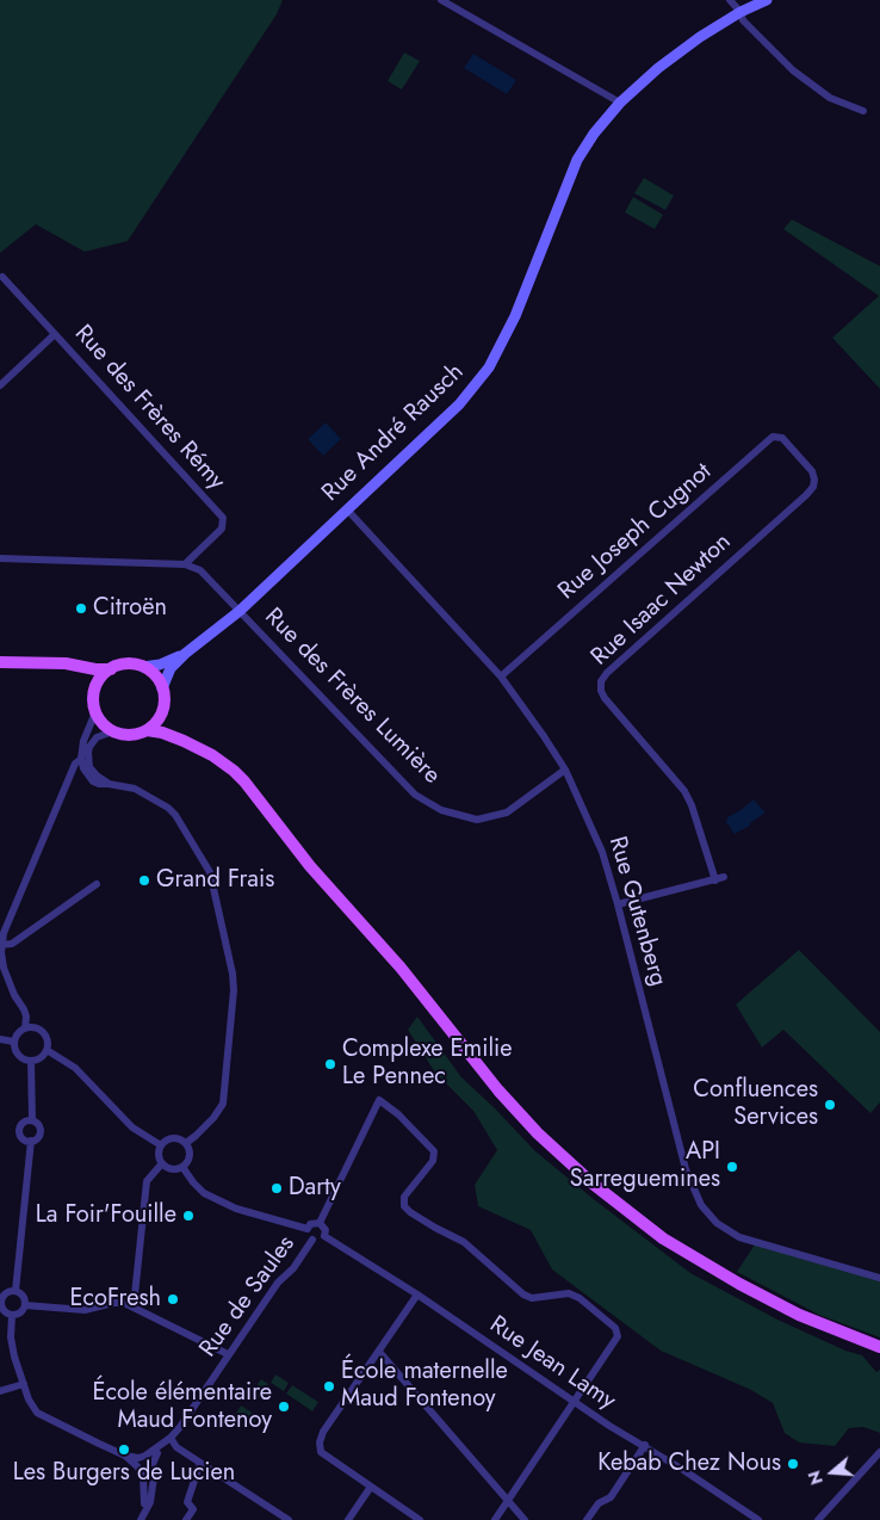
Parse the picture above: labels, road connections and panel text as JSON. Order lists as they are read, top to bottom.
{
  "streets": {
    "street": [
      "Rue des Frères Rémy",
      "Rue André Rausch",
      "Rue Joseph Cugnot",
      "Rue Isaac Newton",
      "Rue des Frères Lumière",
      "Rue Gutenberg",
      "Rue de Saules",
      "Rue Jean Lamy"
    ]
  },
  "crossings": [
    ["Rue André Rausch", "Rue des Frères Lumière"],
    ["Rue André Rausch", "Rue Gutenberg"],
    ["Rue Joseph Cugnot", "Rue Isaac Newton"],
    ["Rue Joseph Cugnot", "Rue Gutenberg"],
    ["Rue des Frères Lumière", "Rue Gutenberg"],
    ["Rue de Saules", "Rue Jean Lamy"]
  ],
  "places": [
    "Citroën",
    "Grand Frais",
    "Complexe Emilie Le Pennec",
    "Confluences Services",
    "API Sarreguemines",
    "Darty",
    "La Foir'Fouille",
    "EcoFresh",
    "École maternelle Maud Fontenoy",
    "École élémentaire Maud Fontenoy",
    "Les Burgers de Lucien",
    "Kebab Chez Nous"
  ],
  "north": "left"
}
